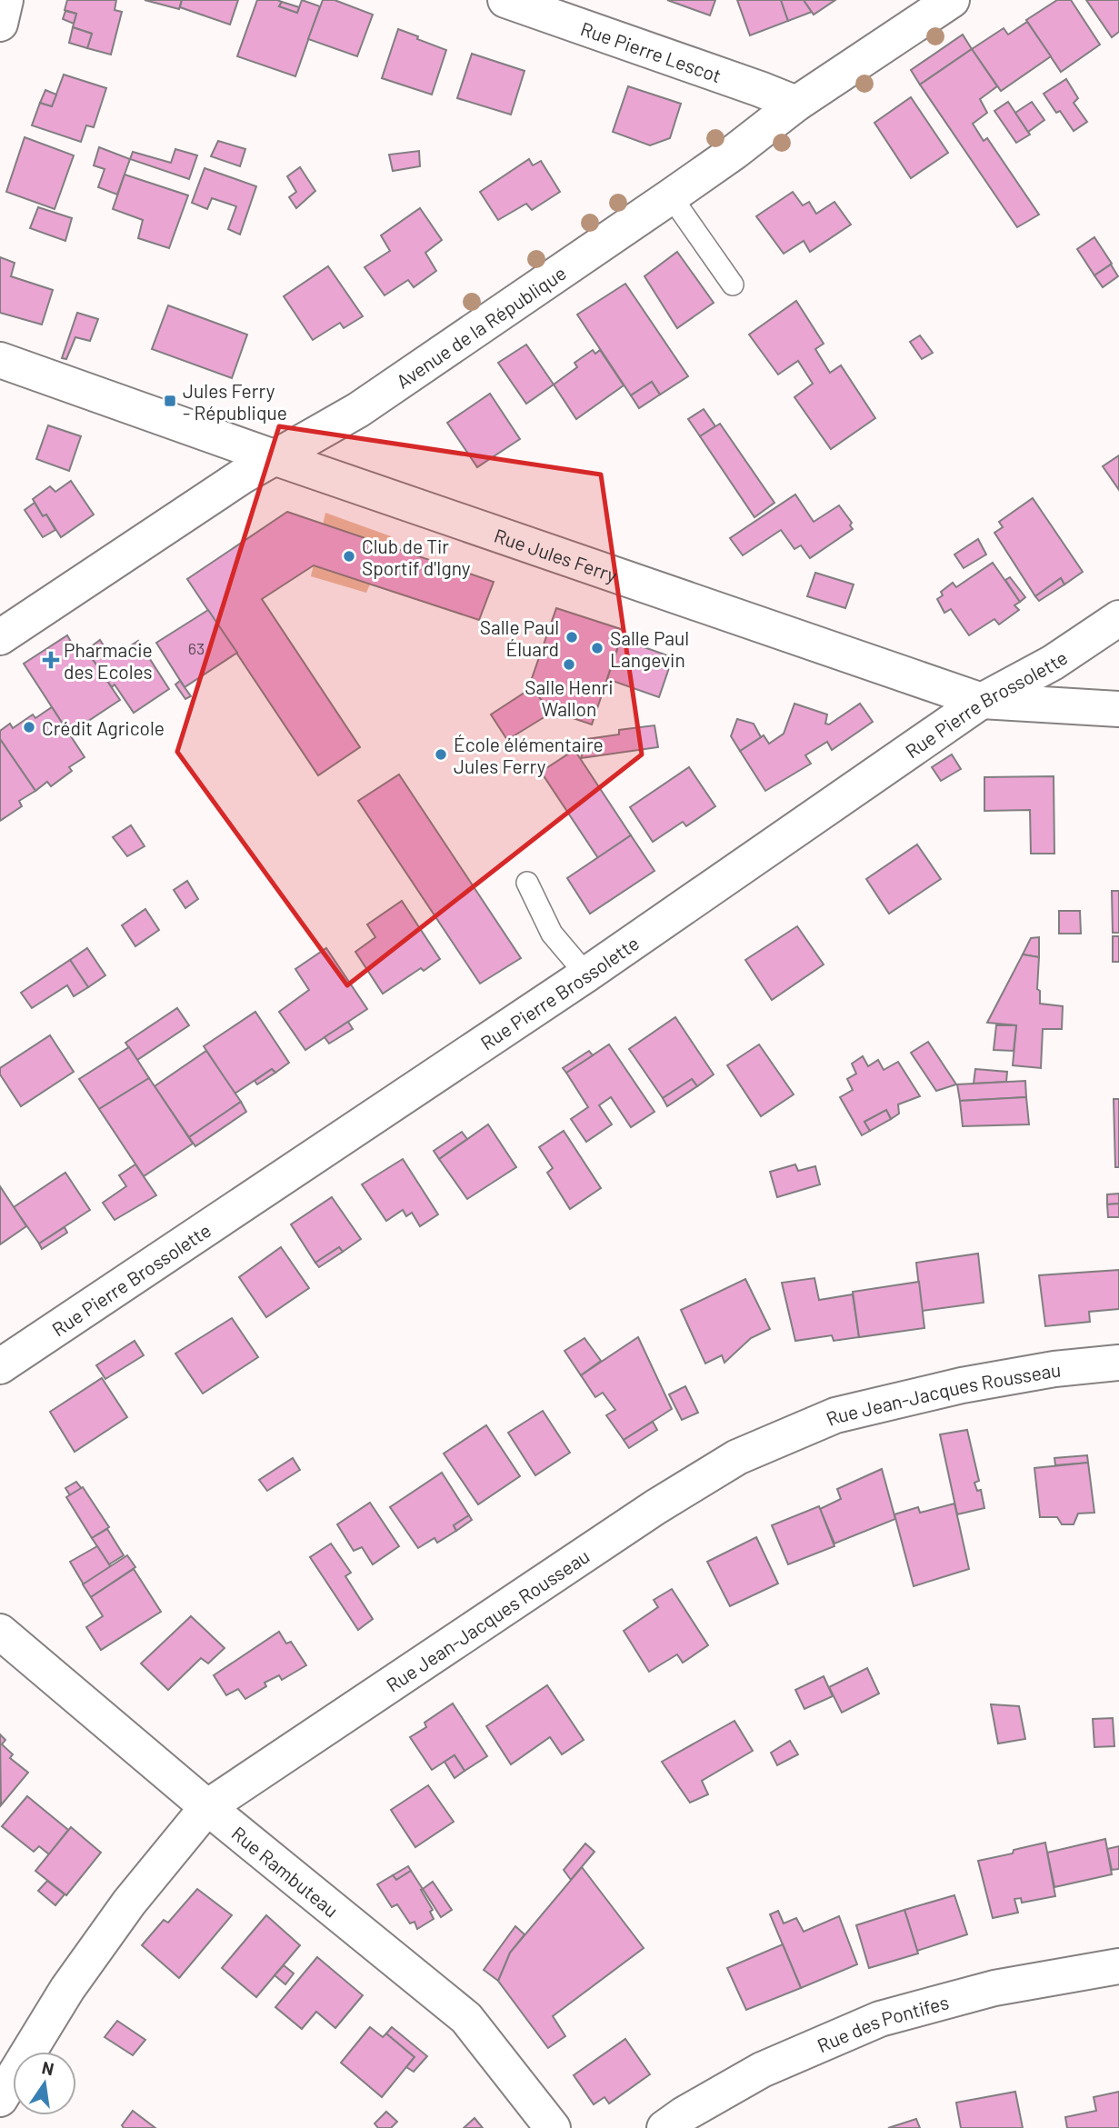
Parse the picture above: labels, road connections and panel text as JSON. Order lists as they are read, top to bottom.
{
  "streets": {
    "street": [
      "Rue Pierre Lescot",
      "Avenue de la République",
      "Rue Jules Ferry",
      "Rue Pierre Brossolette",
      "Rue Jean-Jacques Rousseau",
      "Rue Rambuteau",
      "Rue des Pontifes"
    ]
  },
  "crossings": [
    ["Rue Pierre Lescot", "Avenue de la République"],
    ["Avenue de la République", "Rue Jules Ferry"],
    ["Rue Jules Ferry", "Rue Pierre Brossolette"],
    ["Rue Jean-Jacques Rousseau", "Rue Rambuteau"]
  ],
  "places": {
    "transit": ["Jules Ferry - République"],
    "other": [
      "Club de Tir Sportif d'Igny",
      "Salle Paul Éluard",
      "Salle Paul Langevin",
      "Salle Henri Wallon",
      "Crédit Agricole",
      "École élémentaire Jules Ferry"
    ],
    "health": ["Pharmacie des Ecoles"]
  },
  "house_numbers": ["63"],
  "north": "top"
}
